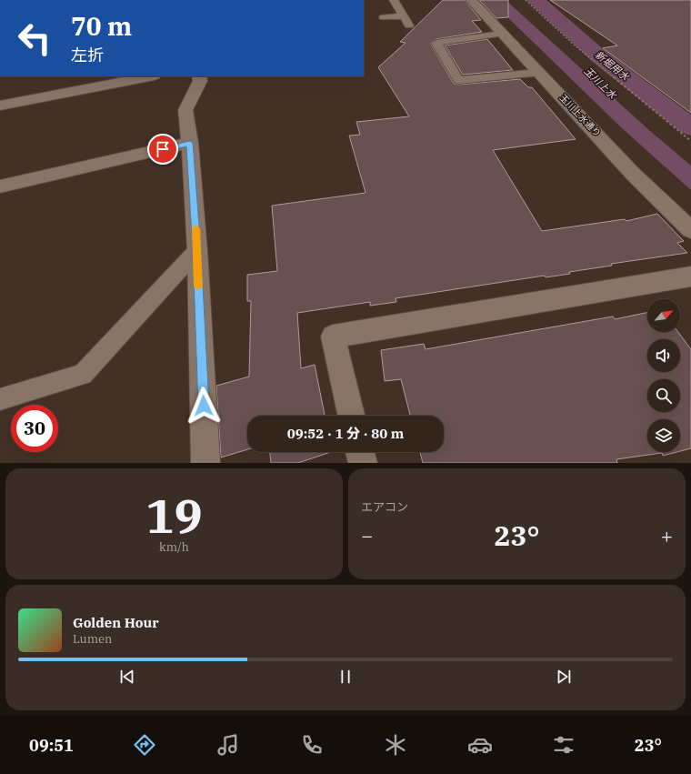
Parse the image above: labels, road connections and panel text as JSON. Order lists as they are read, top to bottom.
{
  "streets": {
    "street": ["玉川上水通り"]
  },
  "water": ["新堀用水", "玉川上水"],
  "north": "top right",
  "page": {
    "turn": ["70 m", "左折"],
    "limit": "30",
    "trip": "09:52 · 1 分 · 80 m",
    "tile": [
      ["19", "km/h"],
      "エアコン"
    ],
    "heat": ["−", "23°", "+"],
    "song": ["Golden Hour", "Lumen"],
    "tabs": ["09:51", "23°"]
  }
}
